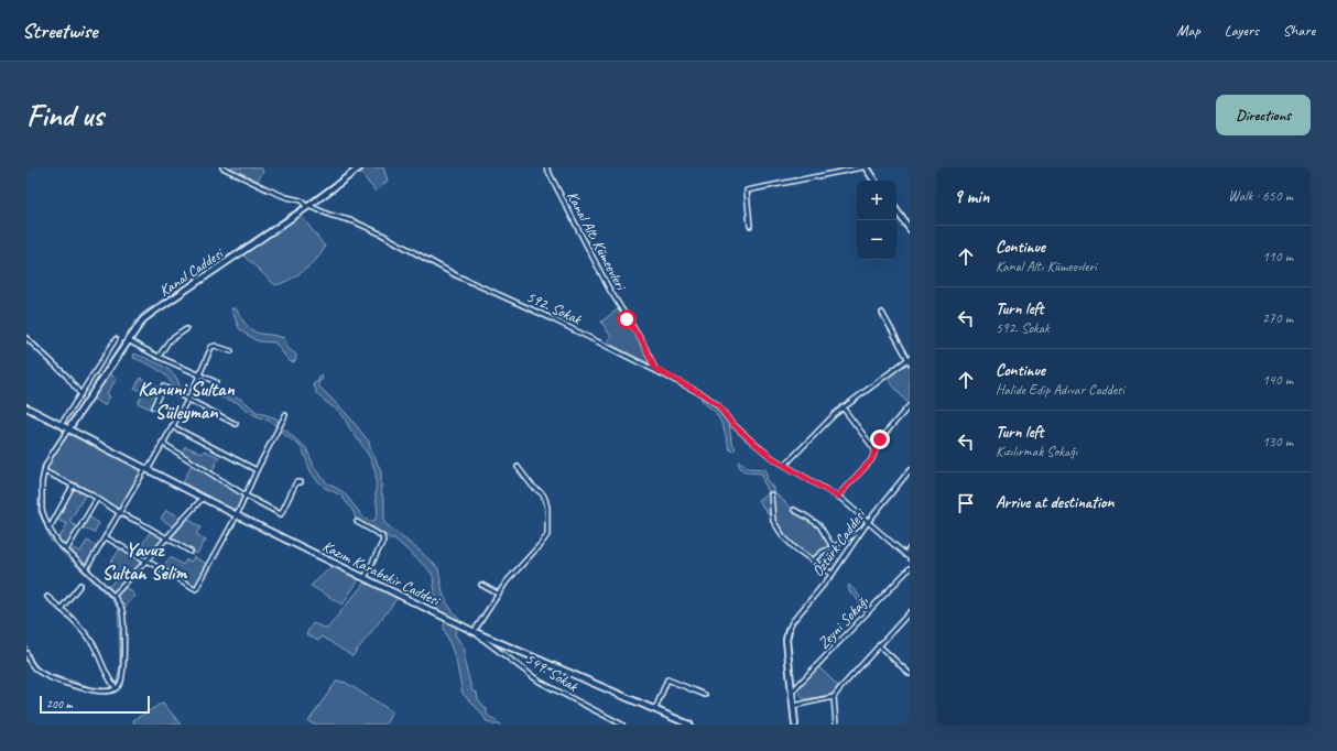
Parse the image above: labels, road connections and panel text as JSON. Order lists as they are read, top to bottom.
{
  "streets": {
    "street": [
      "Kanal Altı Kümeevleri",
      "Kanal Caddesi",
      "592. Sokak",
      "Öztürk Caddesi",
      "Kazım Karabekir Caddesi",
      "Zeyni Sokağı",
      "549. Sokak"
    ]
  },
  "crossings": [
    ["Kanal Altı Kümeevleri", "592. Sokak"],
    ["Kanal Caddesi", "592. Sokak"],
    ["Kanal Caddesi", "Kazım Karabekir Caddesi"],
    ["592. Sokak", "Öztürk Caddesi"],
    ["Kazım Karabekir Caddesi", "549. Sokak"]
  ],
  "districts": ["Kanuni Sultan Süleyman", "Yavuz Sultan Selim"],
  "scale_bar": "200 m",
  "page": {
    "header": "Streetwise",
    "nav": ["Map", "Layers", "Share"],
    "buttons": "Directions",
    "title": "Find us",
    "heading": ["9 min", "Walk · 650 m"],
    "map_buttons": ["+", "−"],
    "list": [
      ["Continue", "Kanal Altı Kümeevleri", "110 m"],
      ["Turn left", "592. Sokak", "270 m"],
      ["Continue", "Halide Edip Adıvar Caddesi", "140 m"],
      ["Turn left", "Kızılırmak Sokağı", "130 m"],
      "Arrive at destination"
    ],
    "scale": "200 m"
  }
}
